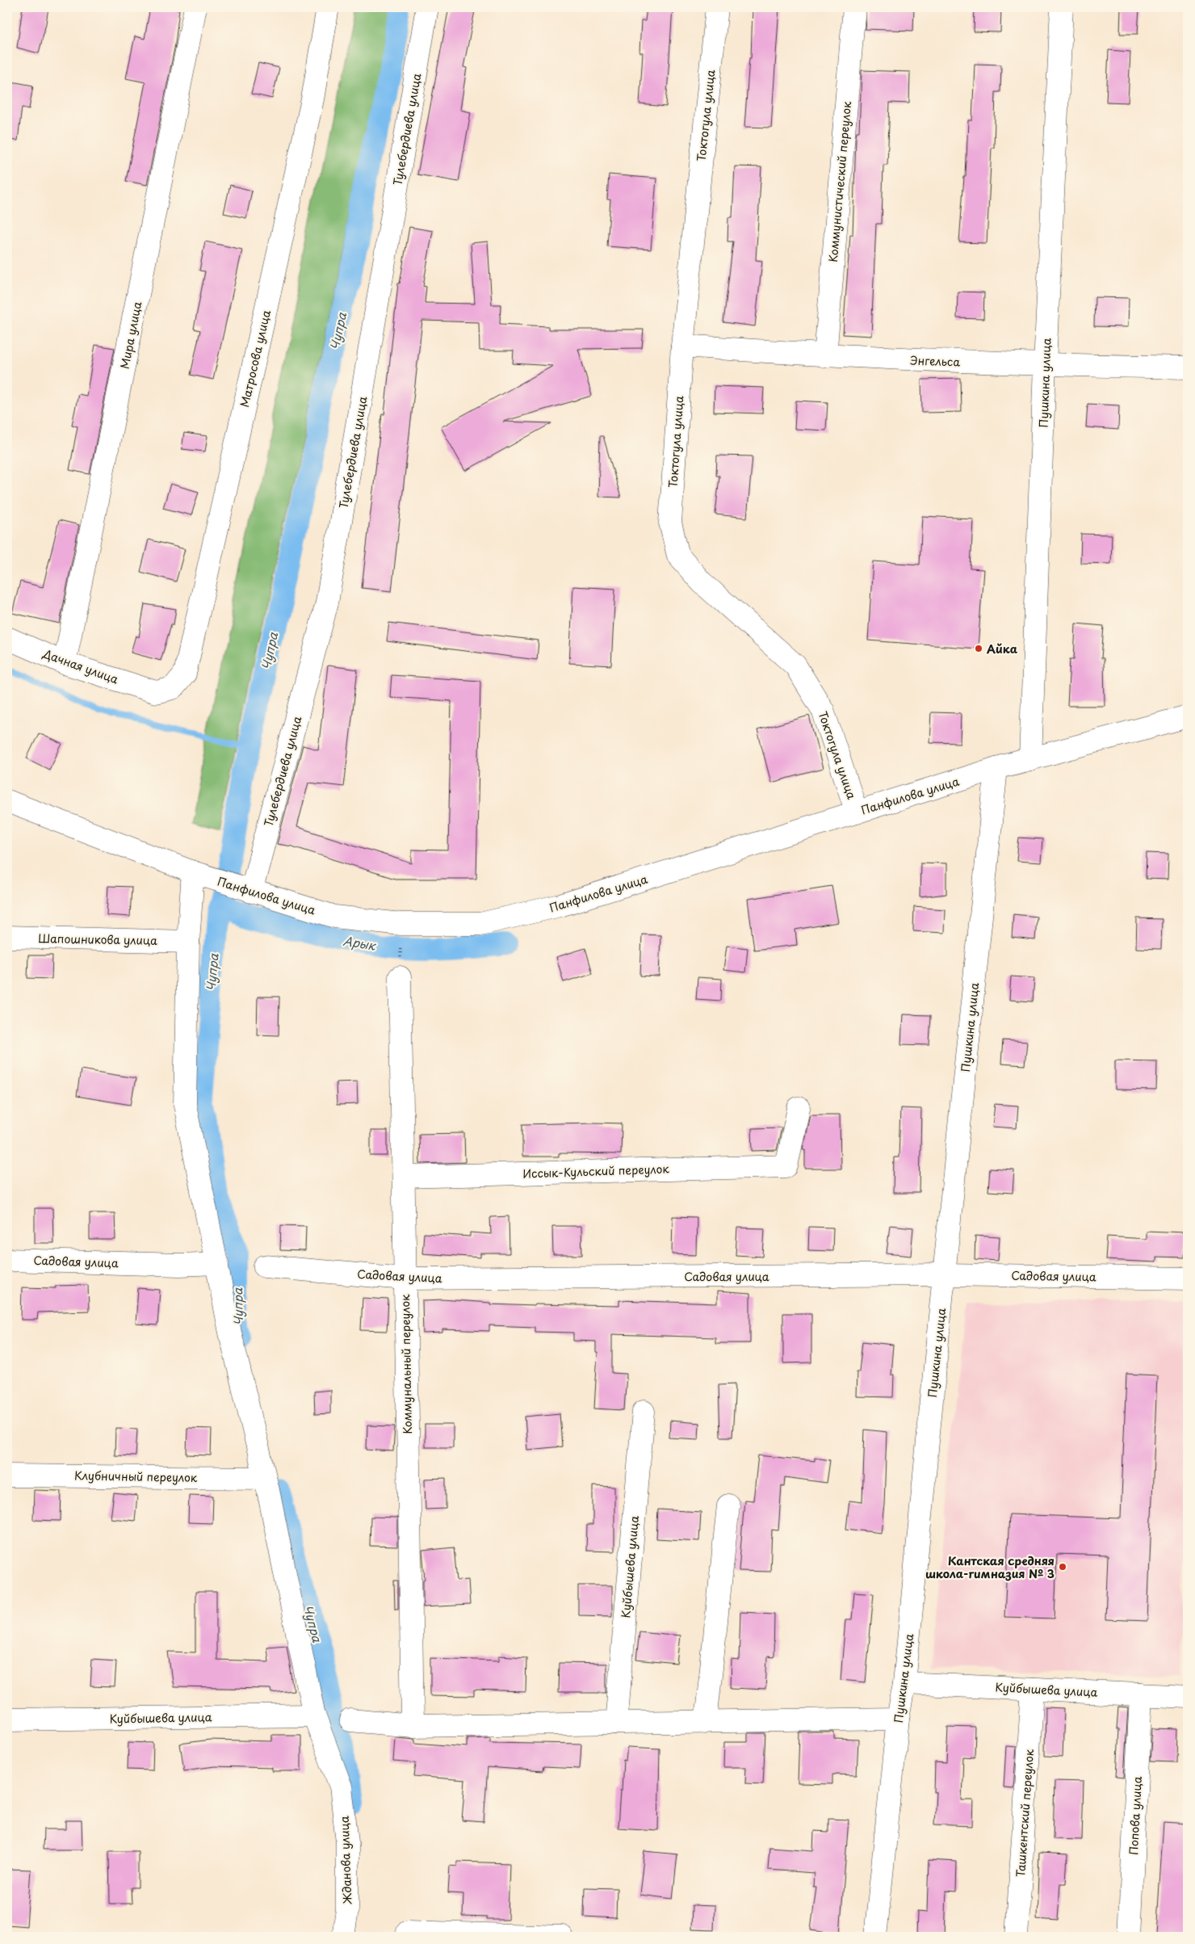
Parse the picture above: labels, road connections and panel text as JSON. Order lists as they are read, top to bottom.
{
  "streets": {
    "street": [
      "Токтогула улица",
      "Тулебердиева улица",
      "Коммунистический переулок",
      "Мира улица",
      "Матросова улица",
      "Энгельса",
      "Пушкина улица",
      "Дачная улица",
      "Панфилова улица",
      "Шапошникова улица",
      "Иссык-Кульский переулок",
      "Садовая улица",
      "Коммунальный переулок",
      "Клубничный переулок",
      "Куйбышева улица",
      "Ташкентский переулок",
      "Попова улица",
      "Жданова улица"
    ]
  },
  "crossings": [
    ["Токтогула улица", "Энгельса"],
    ["Токтогула улица", "Панфилова улица"],
    ["Тулебердиева улица", "Панфилова улица"],
    ["Коммунистический переулок", "Энгельса"],
    ["Мира улица", "Дачная улица"],
    ["Матросова улица", "Дачная улица"],
    ["Энгельса", "Пушкина улица"],
    ["Пушкина улица", "Панфилова улица"],
    ["Пушкина улица", "Садовая улица"],
    ["Пушкина улица", "Куйбышева улица"],
    ["Панфилова улица", "Жданова улица"],
    ["Шапошникова улица", "Жданова улица"],
    ["Иссык-Кульский переулок", "Коммунальный переулок"],
    ["Садовая улица", "Коммунальный переулок"],
    ["Садовая улица", "Жданова улица"],
    ["Клубничный переулок", "Жданова улица"],
    ["Куйбышева улица", "Ташкентский переулок"],
    ["Куйбышева улица", "Попова улица"],
    ["Куйбышева улица", "Жданова улица"]
  ],
  "water": ["Чупра", "Арык"],
  "places": ["Айка", "Кантская средняя школа-гимназия № 3"]
}
